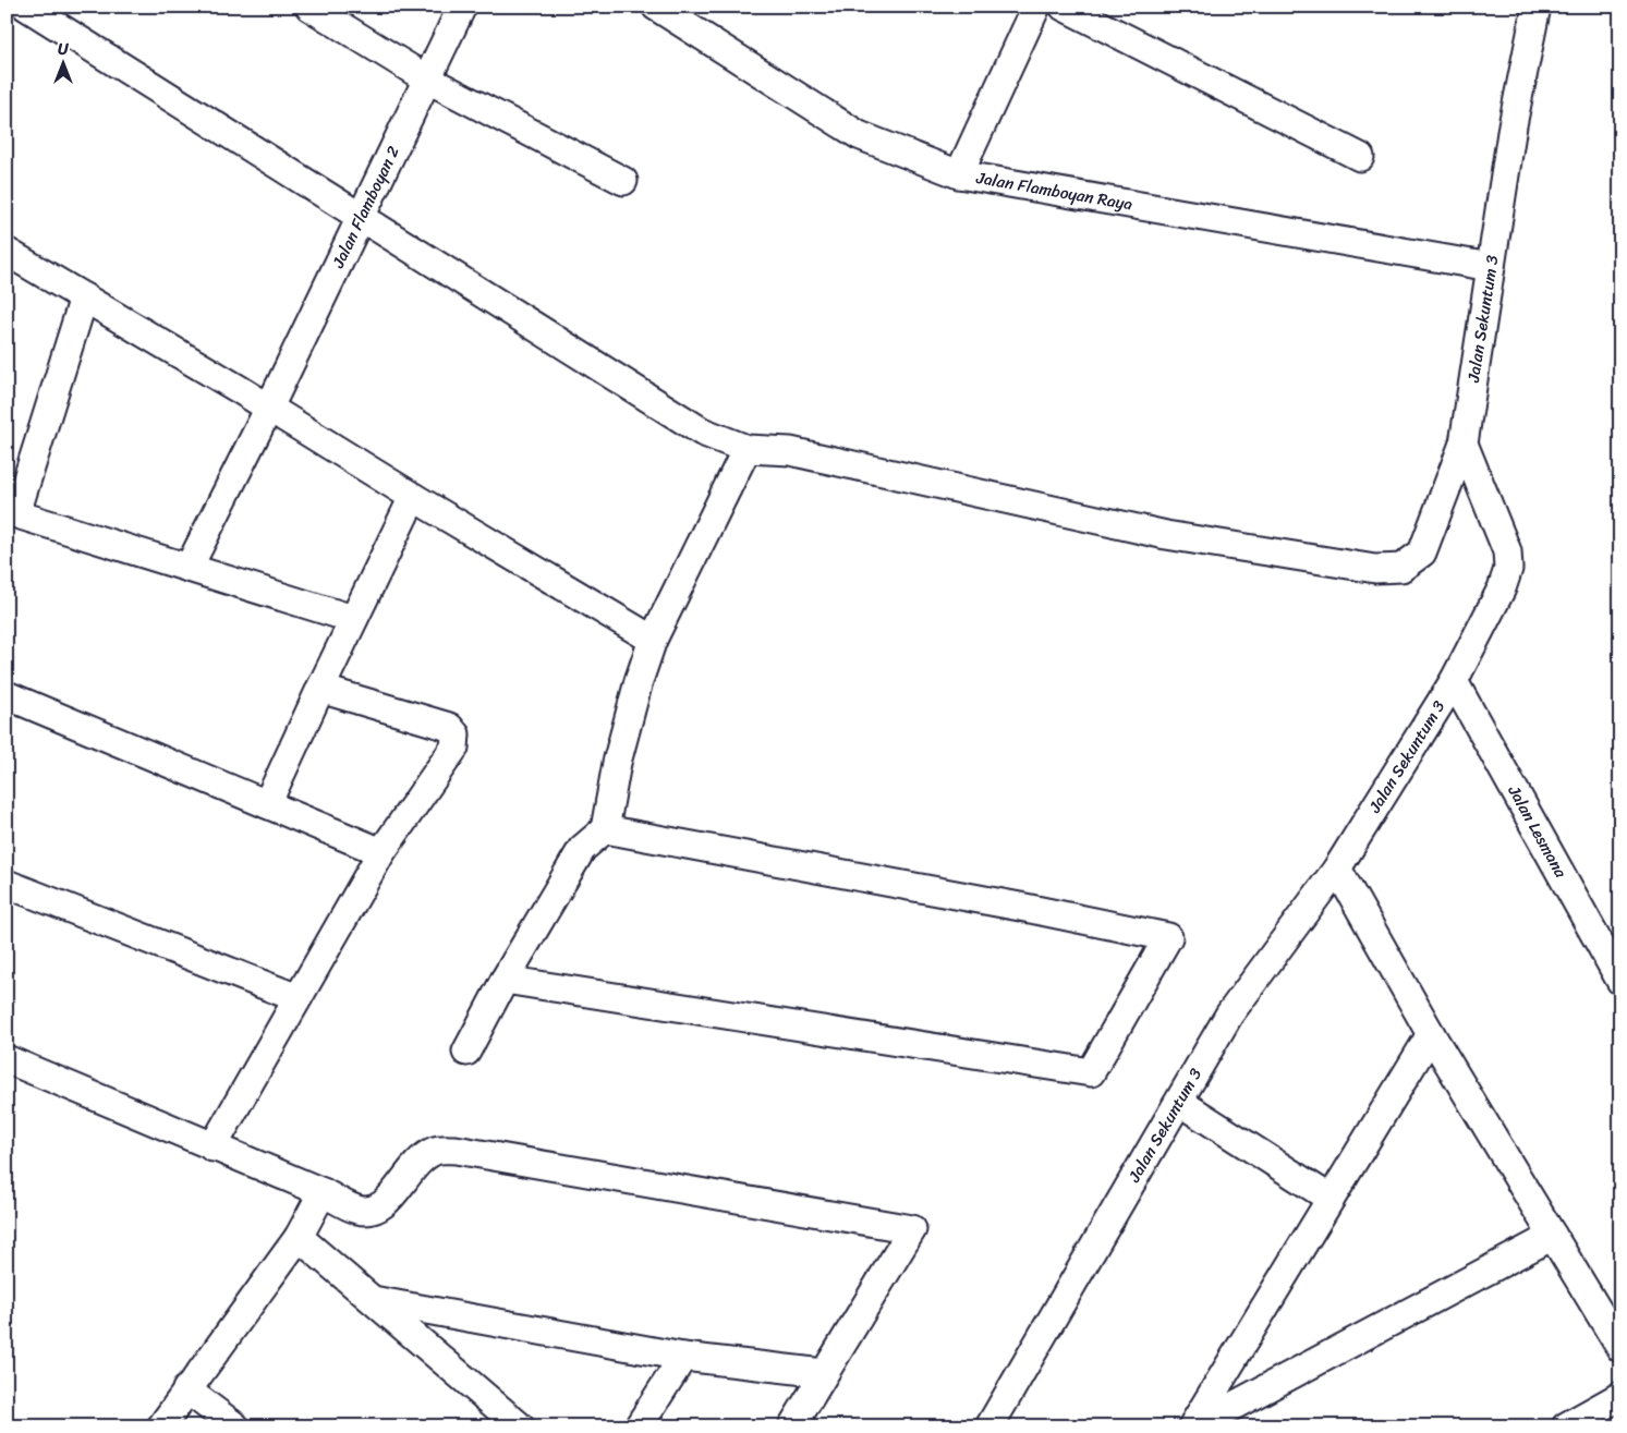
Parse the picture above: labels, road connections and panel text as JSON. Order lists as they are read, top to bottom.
{
  "streets": {
    "street": [
      "Jalan Flamboyan Raya",
      "Jalan Flamboyan 2",
      "Jalan Sekuntum 3",
      "Jalan Lesmana"
    ]
  },
  "crossings": [
    ["Jalan Flamboyan Raya", "Jalan Sekuntum 3"],
    ["Jalan Sekuntum 3", "Jalan Lesmana"]
  ],
  "north": "top"
}
